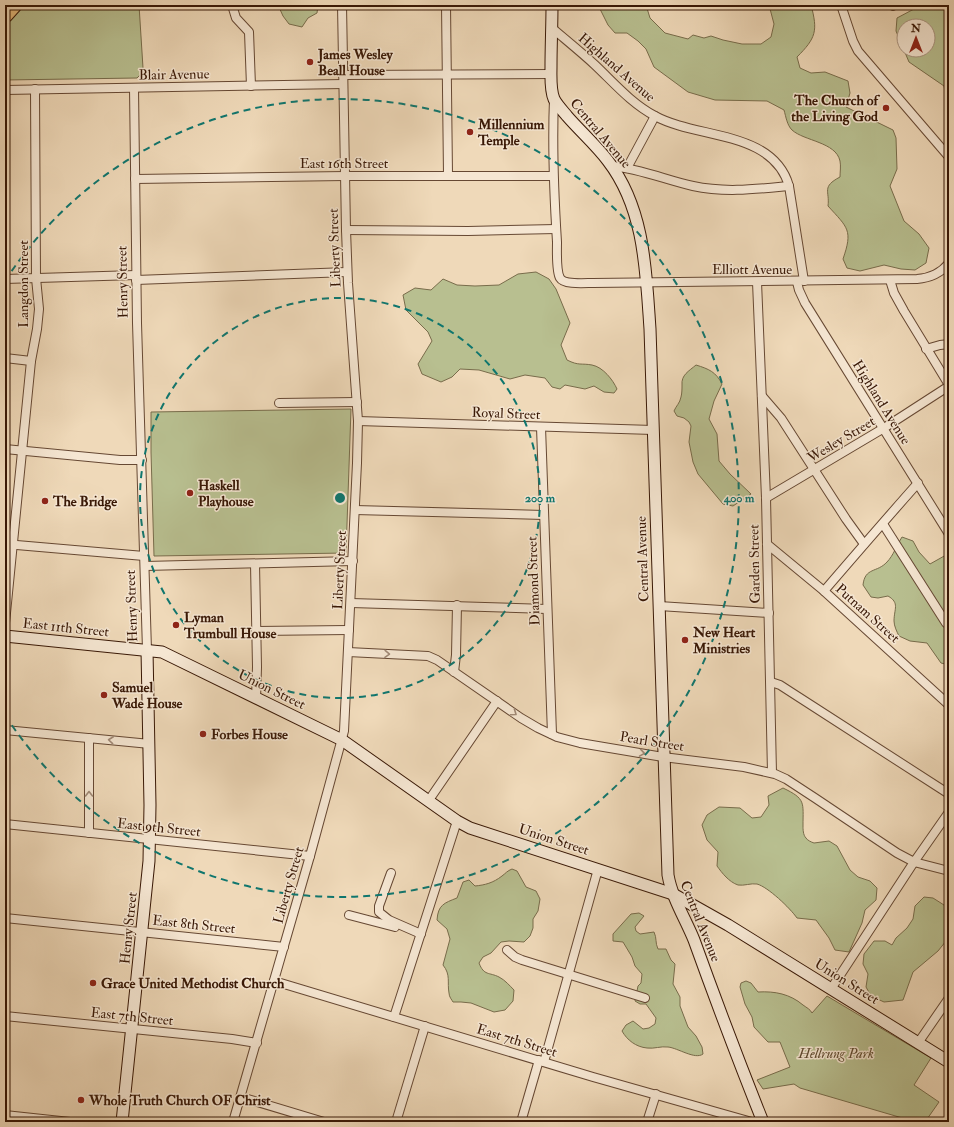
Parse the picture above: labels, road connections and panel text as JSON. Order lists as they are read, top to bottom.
{
  "streets": {
    "street": [
      "Highland Avenue",
      "Blair Avenue",
      "Central Avenue",
      "East 16th Street",
      "Liberty Street",
      "Elliott Avenue",
      "Henry Street",
      "Langdon Street",
      "Royal Street",
      "Wesley Street",
      "Garden Street",
      "Diamond Street",
      "Putnam Street",
      "East 11th Street",
      "Union Street",
      "Pearl Street",
      "East 9th Street",
      "East 8th Street",
      "East 7th Street"
    ]
  },
  "crossings": [
    ["Highland Avenue", "Central Avenue"],
    ["Highland Avenue", "Elliott Avenue"],
    ["Highland Avenue", "Wesley Street"],
    ["Blair Avenue", "Liberty Street"],
    ["Blair Avenue", "Henry Street"],
    ["Blair Avenue", "Langdon Street"],
    ["Central Avenue", "Elliott Avenue"],
    ["Central Avenue", "Royal Street"],
    ["Central Avenue", "Union Street"],
    ["Central Avenue", "Pearl Street"],
    ["East 16th Street", "Liberty Street"],
    ["East 16th Street", "Henry Street"],
    ["Liberty Street", "Royal Street"],
    ["Liberty Street", "Union Street"],
    ["Liberty Street", "Pearl Street"],
    ["Liberty Street", "East 9th Street"],
    ["Liberty Street", "East 8th Street"],
    ["Liberty Street", "East 7th Street"],
    ["Elliott Avenue", "Garden Street"],
    ["Henry Street", "East 11th Street"],
    ["Henry Street", "Union Street"],
    ["Henry Street", "East 9th Street"],
    ["Henry Street", "East 8th Street"],
    ["Henry Street", "East 7th Street"],
    ["Royal Street", "Diamond Street"],
    ["Wesley Street", "Garden Street"],
    ["Garden Street", "Putnam Street"],
    ["Garden Street", "Pearl Street"],
    ["Diamond Street", "Pearl Street"],
    ["East 11th Street", "Union Street"]
  ],
  "parks": ["Hellrung Park"],
  "places": [
    "James Wesley Beall House",
    "The Church of the Living God",
    "Millennium Temple",
    "Haskell Playhouse",
    "The Bridge",
    "Lyman Trumbull House",
    "New Heart Ministries",
    "Samuel Wade House",
    "Forbes House",
    "Grace United Methodist Church",
    "Whole Truth Church OF Christ"
  ],
  "north": "top",
  "rings": ["200 m", "400 m"]
}
